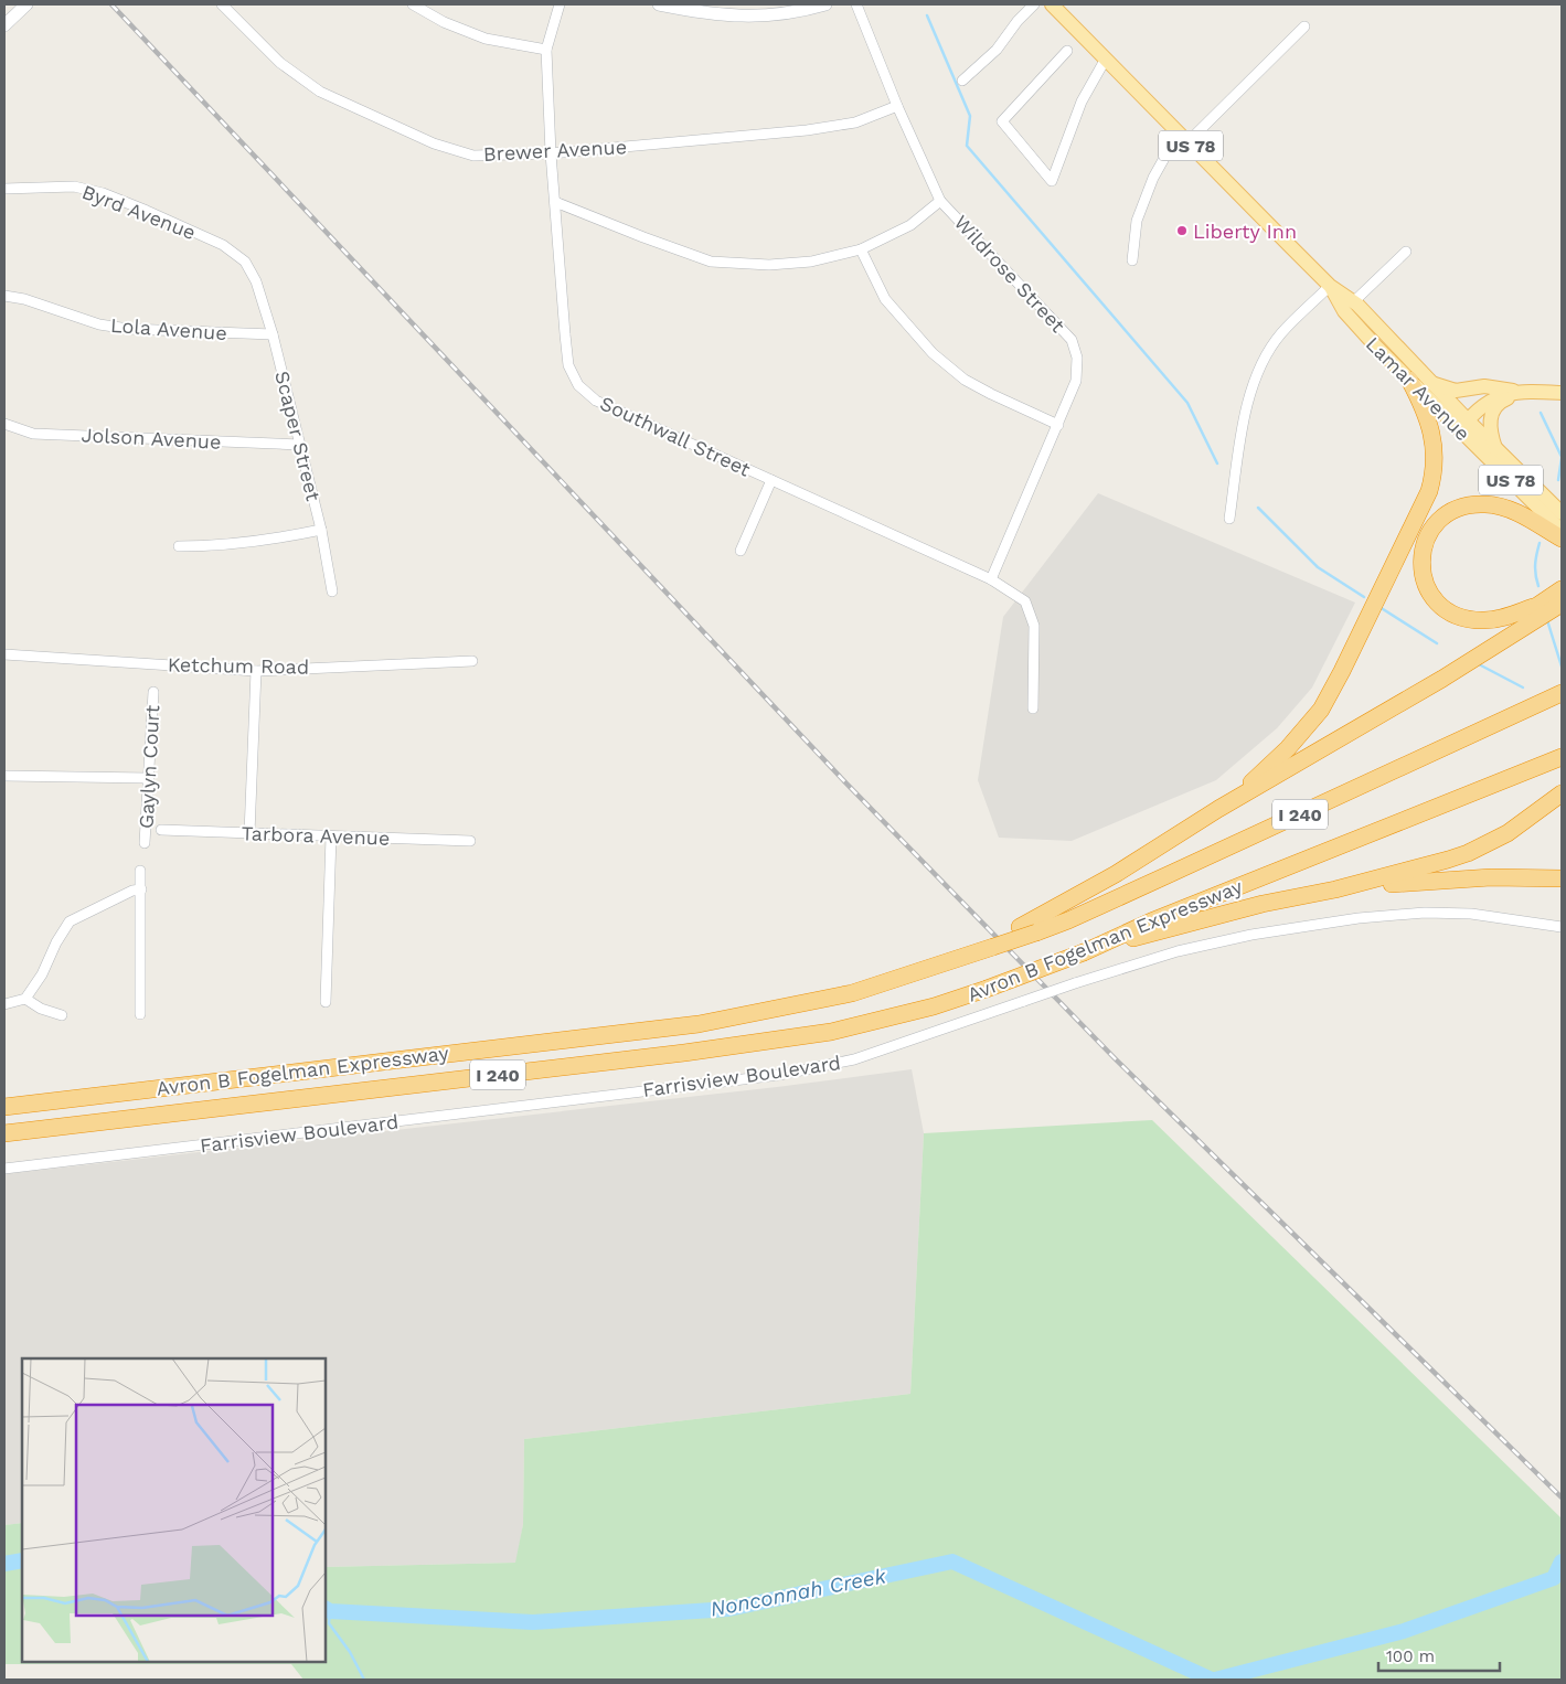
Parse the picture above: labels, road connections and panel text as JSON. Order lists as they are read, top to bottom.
{
  "streets": {
    "highway": ["I 240", "Avron B Fogelman Expressway"],
    "main road": ["US 78", "Lamar Avenue"],
    "street": [
      "Brewer Avenue",
      "Byrd Avenue",
      "Wildrose Street",
      "Lola Avenue",
      "Scaper Street",
      "Southwall Street",
      "Jolson Avenue",
      "Ketchum Road",
      "Gaylyn Court",
      "Tarbora Avenue",
      "Farrisview Boulevard"
    ]
  },
  "crossings": [
    ["Brewer Avenue", "Wildrose Street"],
    ["Brewer Avenue", "Southwall Street"],
    ["Byrd Avenue", "Scaper Street"],
    ["Wildrose Street", "Southwall Street"],
    ["Lola Avenue", "Scaper Street"],
    ["Scaper Street", "Jolson Avenue"]
  ],
  "water": ["Nonconnah Creek"],
  "places": ["Liberty Inn"],
  "scale_bar": "100 m"
}
